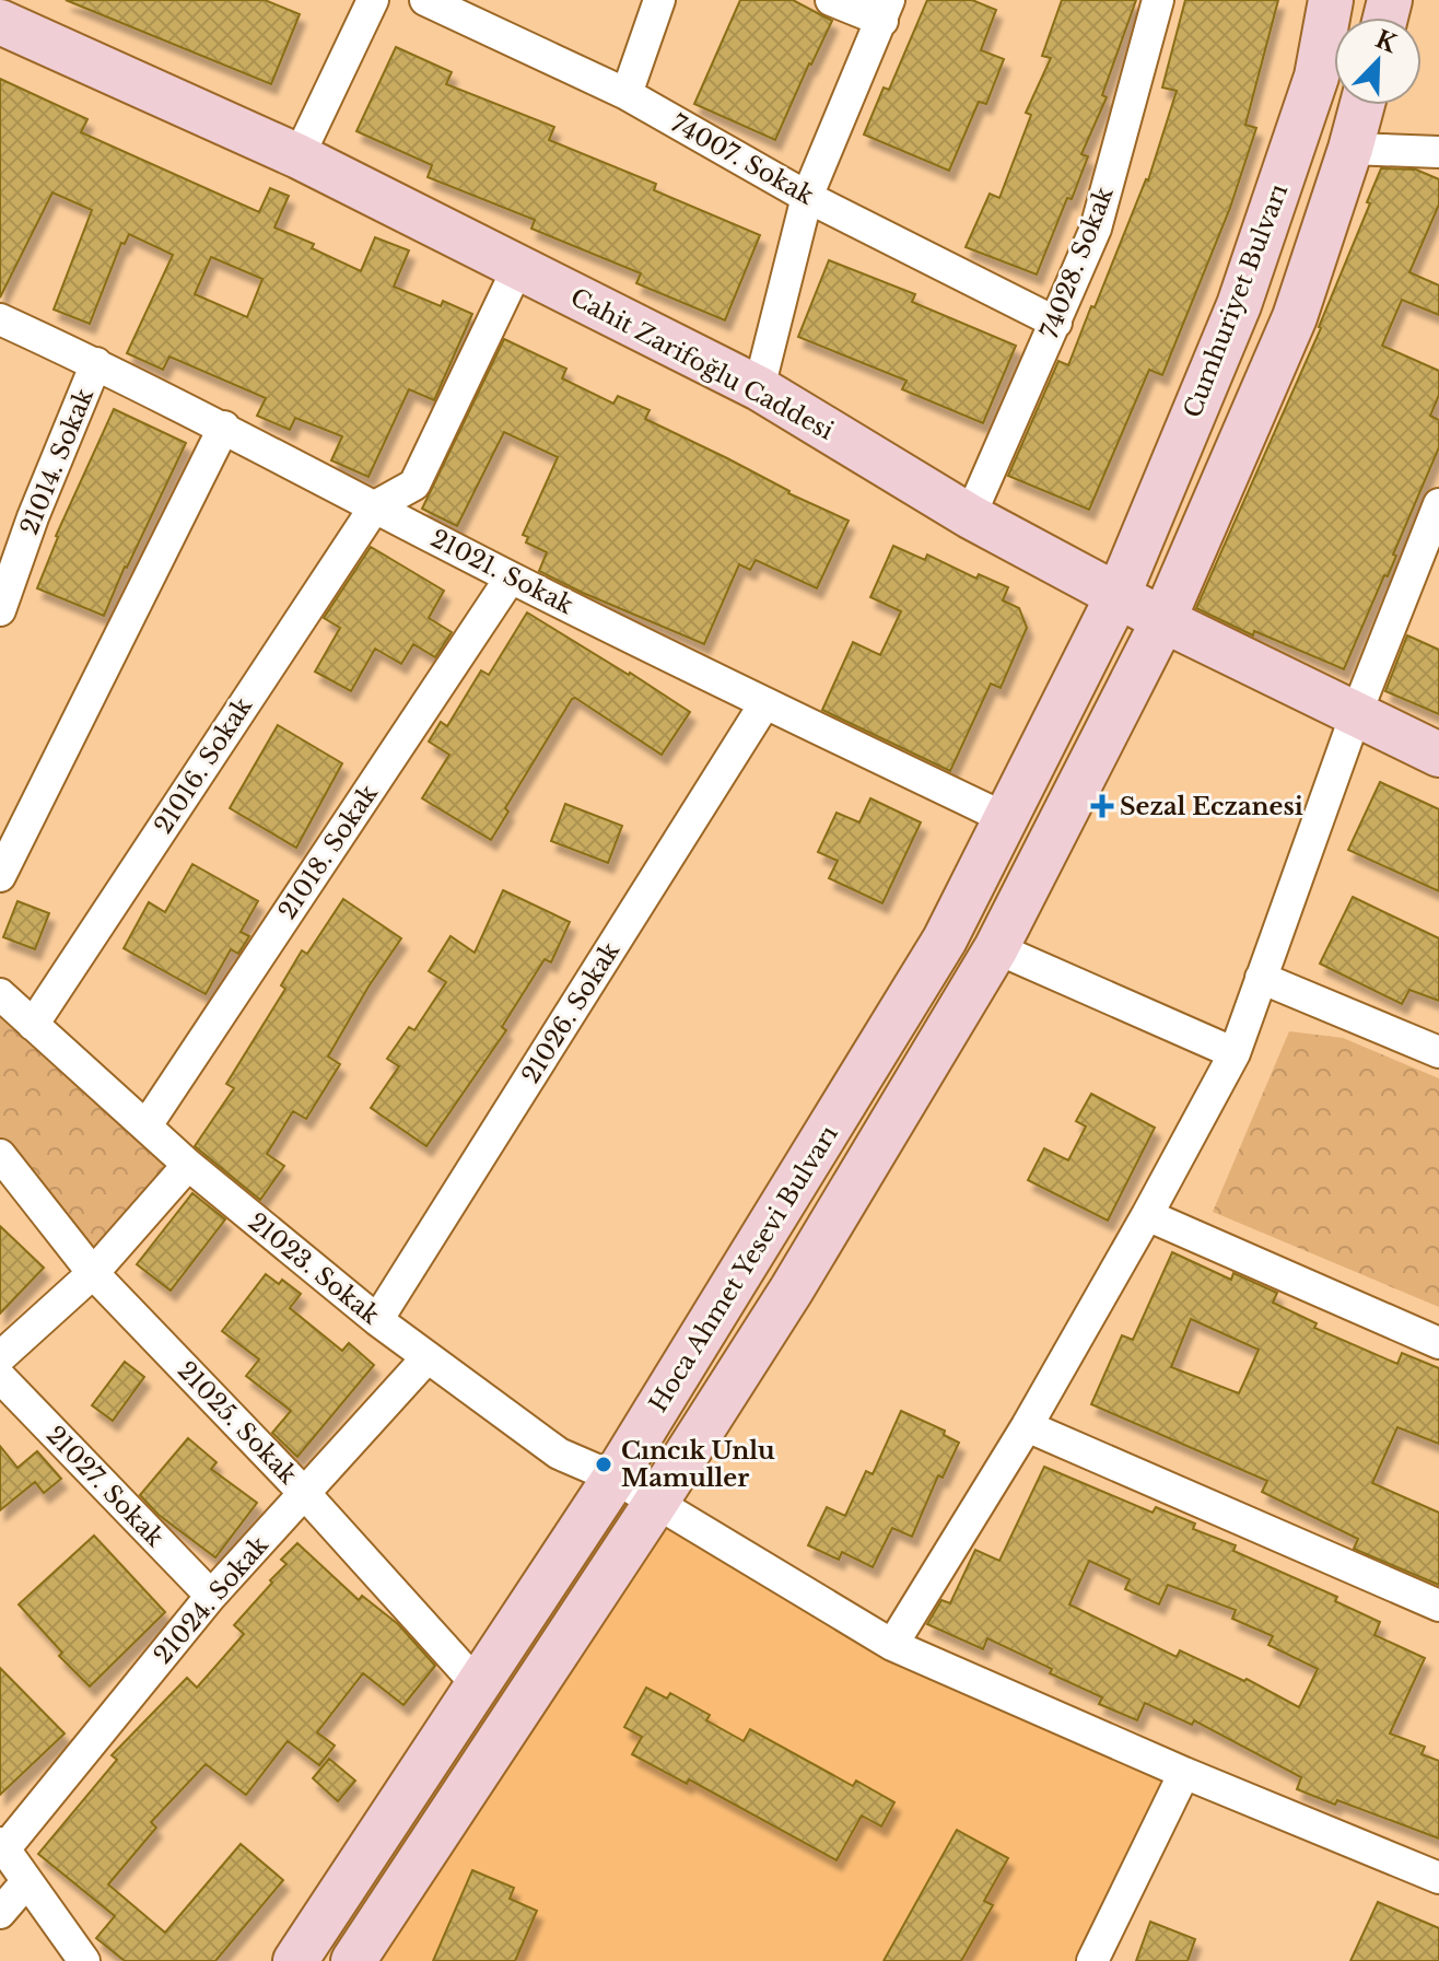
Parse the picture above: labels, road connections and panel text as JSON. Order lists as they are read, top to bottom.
{
  "streets": {
    "main road": ["Cumhuriyet Bulvarı", "Cahit Zarifoğlu Caddesi", "Hoca Ahmet Yesevi Bulvarı"],
    "street": [
      "74007. Sokak",
      "74028. Sokak",
      "21014. Sokak",
      "21021. Sokak",
      "21016. Sokak",
      "21018. Sokak",
      "21026. Sokak",
      "21023. Sokak",
      "21025. Sokak",
      "21027. Sokak",
      "21024. Sokak"
    ]
  },
  "crossings": [
    ["74007. Sokak", "74028. Sokak"],
    ["74028. Sokak", "Cahit Zarifoğlu Caddesi"],
    ["Cumhuriyet Bulvarı", "Cahit Zarifoğlu Caddesi"],
    ["Cumhuriyet Bulvarı", "Hoca Ahmet Yesevi Bulvarı"],
    ["Cahit Zarifoğlu Caddesi", "Hoca Ahmet Yesevi Bulvarı"],
    ["21014. Sokak", "21021. Sokak"],
    ["21021. Sokak", "21016. Sokak"],
    ["21021. Sokak", "21018. Sokak"],
    ["21021. Sokak", "21026. Sokak"],
    ["21021. Sokak", "Hoca Ahmet Yesevi Bulvarı"],
    ["21016. Sokak", "21023. Sokak"],
    ["21018. Sokak", "21023. Sokak"],
    ["21026. Sokak", "21023. Sokak"],
    ["21023. Sokak", "Hoca Ahmet Yesevi Bulvarı"],
    ["21023. Sokak", "21024. Sokak"],
    ["Hoca Ahmet Yesevi Bulvarı", "21025. Sokak"],
    ["21025. Sokak", "21024. Sokak"],
    ["21027. Sokak", "21024. Sokak"]
  ],
  "places": {
    "health": ["Sezal Eczanesi"],
    "other": ["Cıncık Unlu Mamuller"]
  },
  "north": "top right"
}
